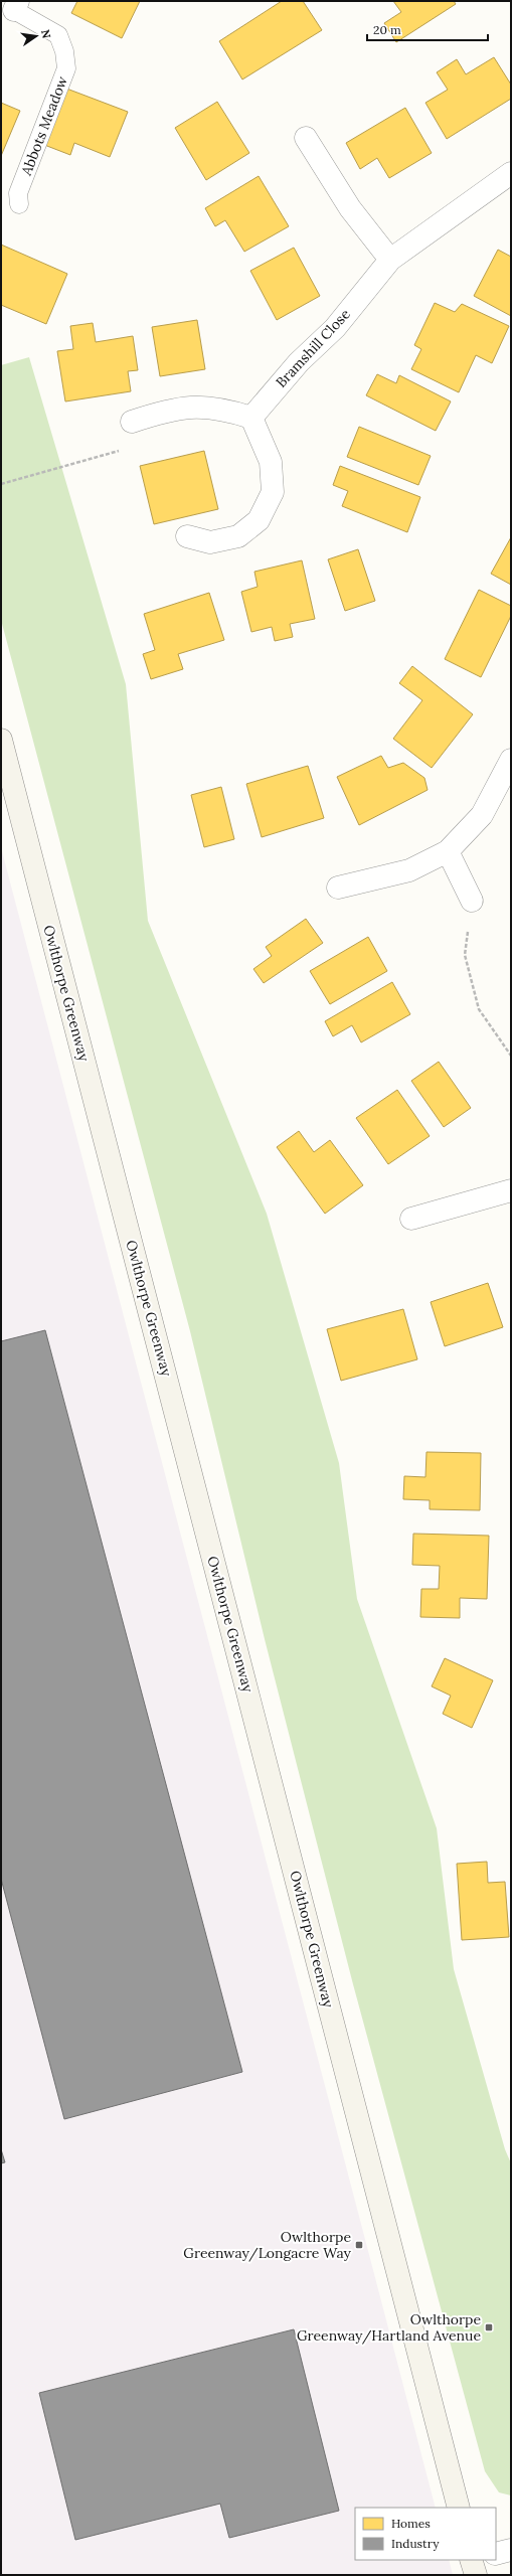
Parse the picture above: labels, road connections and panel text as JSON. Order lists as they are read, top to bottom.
{
  "streets": {
    "street": ["Bramshill Close", "Owlthorpe Greenway"],
    "lane": ["Abbots Meadow"]
  },
  "places": {
    "transit": ["Owlthorpe Greenway/Longacre Way", "Owlthorpe Greenway/Hartland Avenue"]
  },
  "legend": ["Homes", "Industry"],
  "scale_bar": "20 m",
  "north": "right"
}
